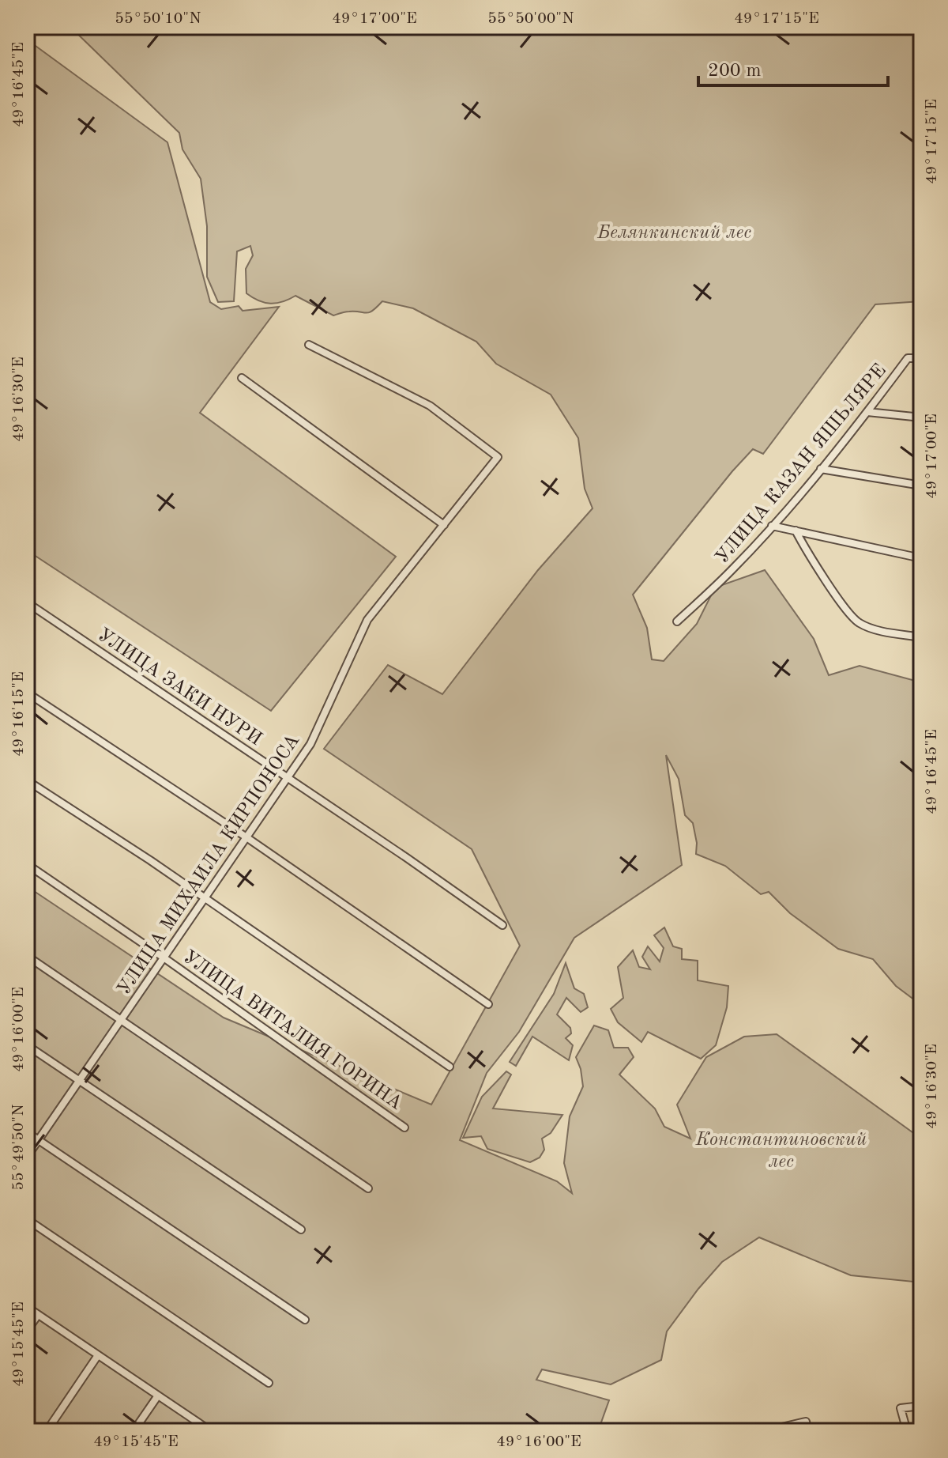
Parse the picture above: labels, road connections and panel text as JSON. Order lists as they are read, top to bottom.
{
  "streets": {
    "street": [
      "УЛИЦА КАЗАН ЯШЬЛЯРЕ",
      "УЛИЦА ЗАКИ НУРИ",
      "УЛИЦА МИХАИЛА КИРПОНОСА",
      "УЛИЦА ВИТАЛИЯ ГОРИНА"
    ]
  },
  "crossings": [
    ["УЛИЦА ЗАКИ НУРИ", "УЛИЦА МИХАИЛА КИРПОНОСА"],
    ["УЛИЦА МИХАИЛА КИРПОНОСА", "УЛИЦА ВИТАЛИЯ ГОРИНА"]
  ],
  "parks": ["Белянкинский лес", "Константиновский лес"],
  "scale_bar": "200 m",
  "coordinates": [
    "55°50'10\"N",
    "49°17'00\"E",
    "55°50'00\"N",
    "49°17'15\"E",
    "49°16'45\"E",
    "49°16'30\"E",
    "49°16'15\"E",
    "49°16'00\"E",
    "55°49'50\"N",
    "49°15'45\"E"
  ]
}
